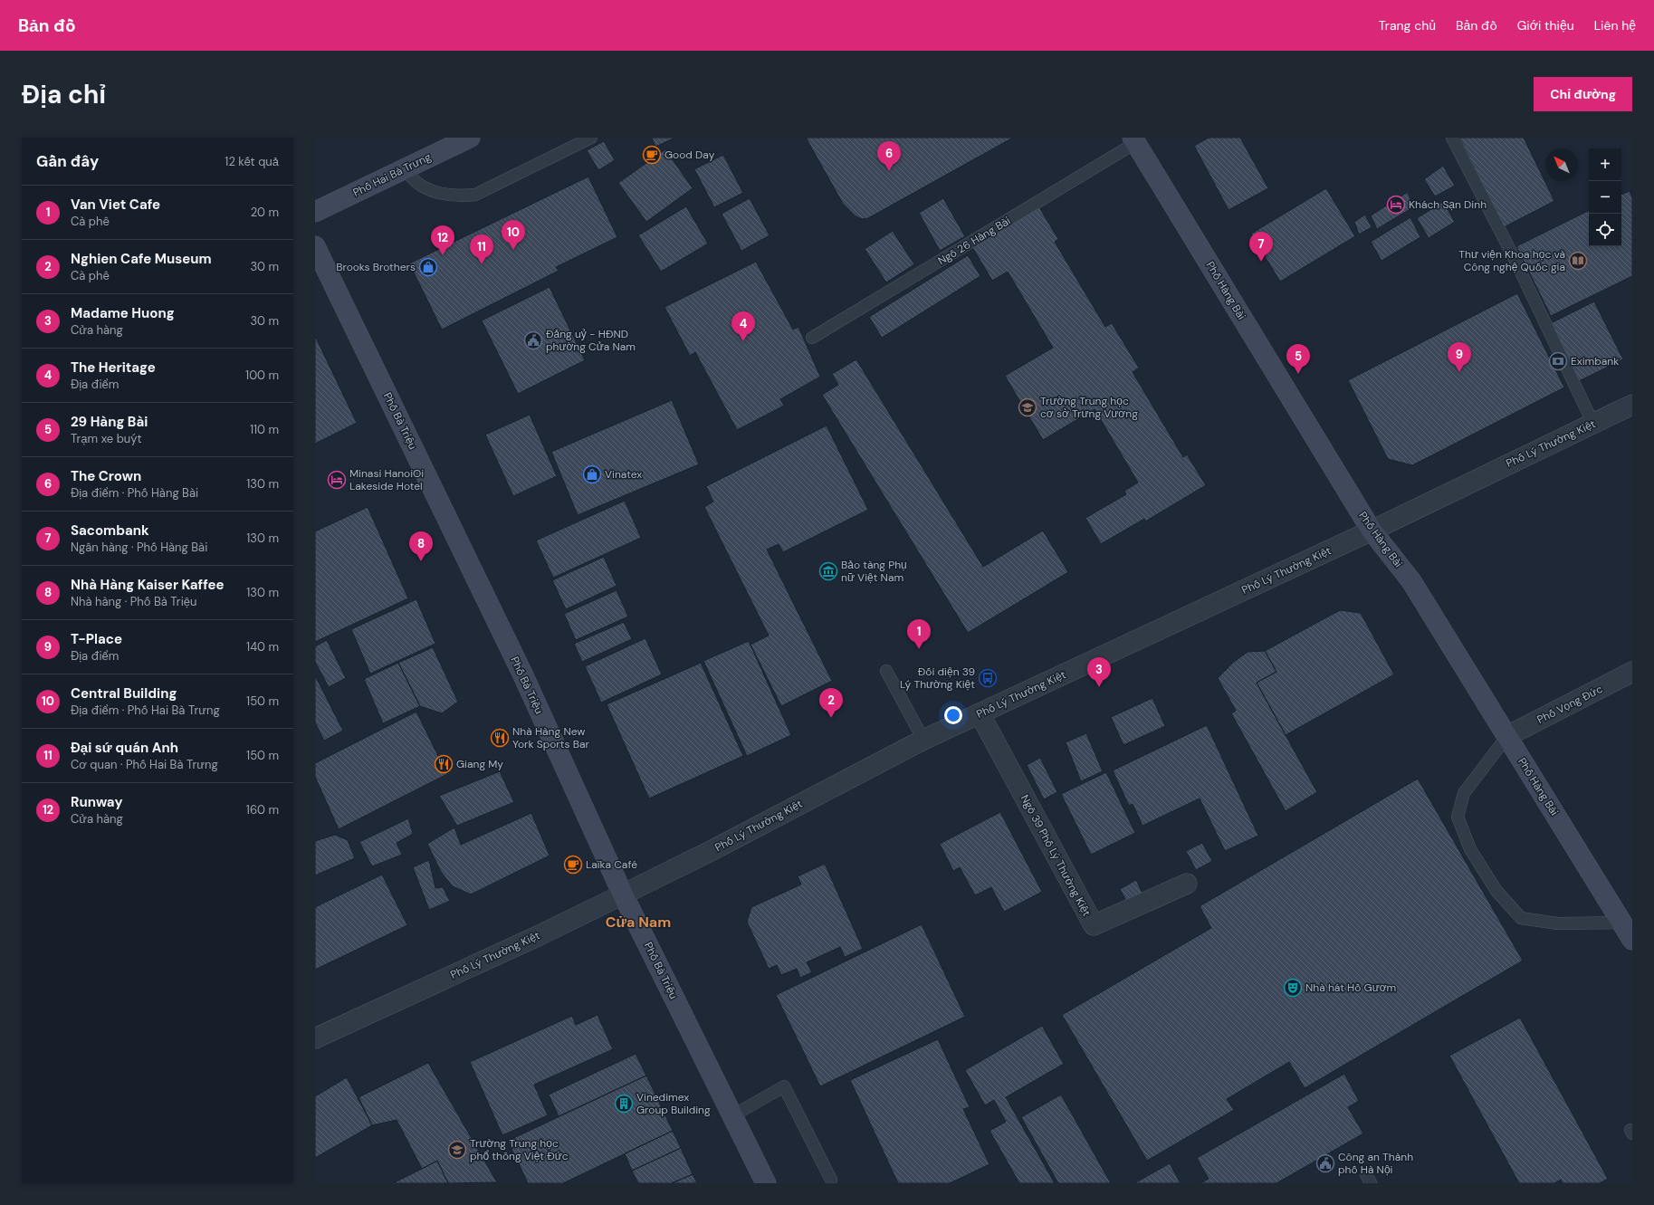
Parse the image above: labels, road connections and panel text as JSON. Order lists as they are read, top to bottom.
{
  "streets": {
    "main road": ["Phố Hai Bà Trưng", "Phố Hàng Bài", "Phố Bà Triệu"],
    "street": ["Phố Lý Thường Kiệt", "Phố Vọng Đức", "Ngõ 39 Phố Lý Thường Kiệt"],
    "lane": ["Ngõ 26 Hàng Bài"]
  },
  "crossings": [
    ["Ngõ 26 Hàng Bài", "Phố Hàng Bài"],
    ["Phố Hàng Bài", "Phố Lý Thường Kiệt"],
    ["Phố Hàng Bài", "Phố Vọng Đức"],
    ["Phố Bà Triệu", "Phố Lý Thường Kiệt"],
    ["Phố Lý Thường Kiệt", "Ngõ 39 Phố Lý Thường Kiệt"]
  ],
  "districts": ["Cửa Nam"],
  "places": {
    "cafe": ["Good Day", "Laïka Café"],
    "hotel": ["Khách Sạn Dinh", "Minasi HanoiOi Lakeside Hotel"],
    "library": ["Thư viện Khoa học và Công nghệ Quốc gia"],
    "shop": ["Brooks Brothers", "Vinatex"],
    "public building": ["Đảng uỷ - HĐND phường Cửa Nam", "Công an Thành phố Hà Nội"],
    "bank": ["Eximbank"],
    "school or university": ["Trường Trung học cơ sở Trưng Vương", "Trường Trung học phổ thông Việt Đức"],
    "museum": ["Bảo tàng Phụ nữ Việt Nam"],
    "bus stop": ["Đối diện 39 Lý Thường Kiệt"],
    "restaurant": ["Nhà Hàng New York Sports Bar", "Giang My"],
    "theatre": ["Nhà hát Hồ Gươm"],
    "building": ["Vinedimex Group Building"]
  },
  "north": "top left",
  "page": {
    "header": "Bản đồ",
    "nav": [
      "Trang chủ",
      "Bản đồ",
      "Giới thiệu",
      "Liên hệ"
    ],
    "buttons": "Chỉ đường",
    "title": "Địa chỉ",
    "heading": ["Gần đây", "12 kết quả"],
    "pins": [
      "6",
      "10",
      "12",
      "7",
      "11",
      "4",
      "9",
      "5",
      "8",
      "1",
      "3",
      "2"
    ],
    "map_buttons": ["+", "−"],
    "list": [
      {
        "mark": "1",
        "name": "Van Viet Cafe",
        "note": "Cà phê",
        "value": "20 m"
      },
      {
        "mark": "2",
        "name": "Nghien Cafe Museum",
        "note": "Cà phê",
        "value": "30 m"
      },
      {
        "mark": "3",
        "name": "Madame Huong",
        "note": "Cửa hàng",
        "value": "30 m"
      },
      {
        "mark": "4",
        "name": "The Heritage",
        "note": "Địa điểm",
        "value": "100 m"
      },
      {
        "mark": "5",
        "name": "29 Hàng Bài",
        "note": "Trạm xe buýt",
        "value": "110 m"
      },
      {
        "mark": "6",
        "name": "The Crown",
        "note": "Địa điểm · Phố Hàng Bài",
        "value": "130 m"
      },
      {
        "mark": "7",
        "name": "Sacombank",
        "note": "Ngân hàng · Phố Hàng Bài",
        "value": "130 m"
      },
      {
        "mark": "8",
        "name": "Nhà Hàng Kaiser Kaffee",
        "note": "Nhà hàng · Phố Bà Triệu",
        "value": "130 m"
      },
      {
        "mark": "9",
        "name": "T-Place",
        "note": "Địa điểm",
        "value": "140 m"
      },
      {
        "mark": "10",
        "name": "Central Building",
        "note": "Địa điểm · Phố Hai Bà Trưng",
        "value": "150 m"
      },
      {
        "mark": "11",
        "name": "Đại sứ quán Anh",
        "note": "Cơ quan · Phố Hai Bà Trưng",
        "value": "150 m"
      },
      {
        "mark": "12",
        "name": "Runway",
        "note": "Cửa hàng",
        "value": "160 m"
      }
    ]
  }
}
